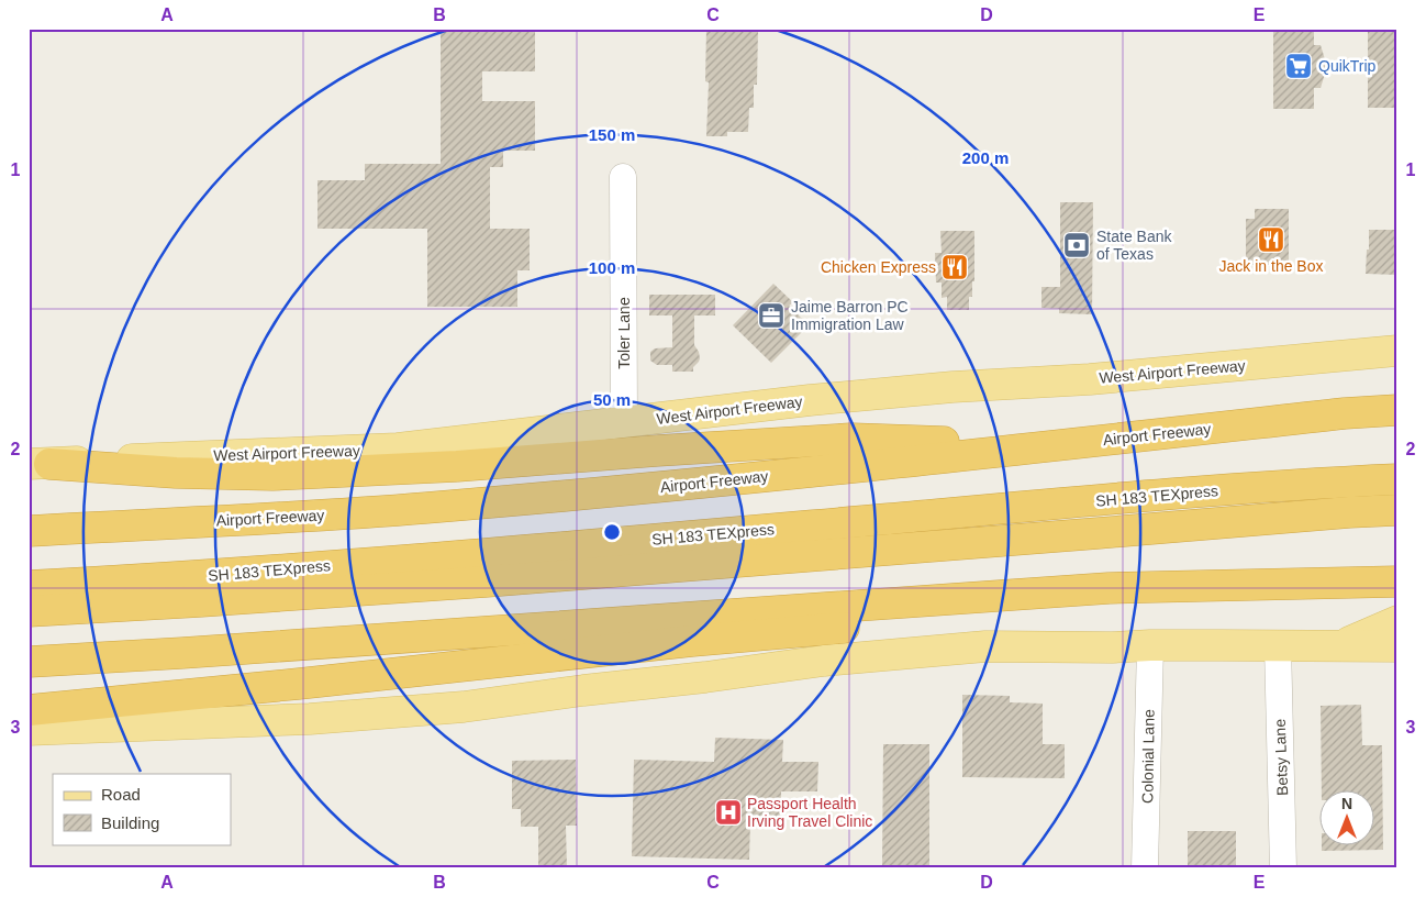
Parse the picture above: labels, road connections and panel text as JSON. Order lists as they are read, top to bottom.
{
  "streets": {
    "highway": ["Airport Freeway", "SH 183 TEXpress"],
    "main road": ["West Airport Freeway"],
    "street": ["Toler Lane", "Colonial Lane", "Betsy Lane"]
  },
  "crossings": [
    ["Toler Lane", "West Airport Freeway"]
  ],
  "places": {
    "supermarket": ["QuikTrip"],
    "restaurant": ["Jack in the Box", "Chicken Express"],
    "bank": ["State Bank of Texas"],
    "office": ["Jaime Barron PC Immigration Law"],
    "hospital": ["Passport Health Irving Travel Clinic"]
  },
  "legend": ["Road", "Building"],
  "north": "top",
  "grid": {
    "columns": [
      "A",
      "B",
      "C",
      "D",
      "E"
    ],
    "rows": ["1", "2", "3"]
  },
  "rings": [
    "150 m",
    "200 m",
    "100 m",
    "50 m"
  ]
}
